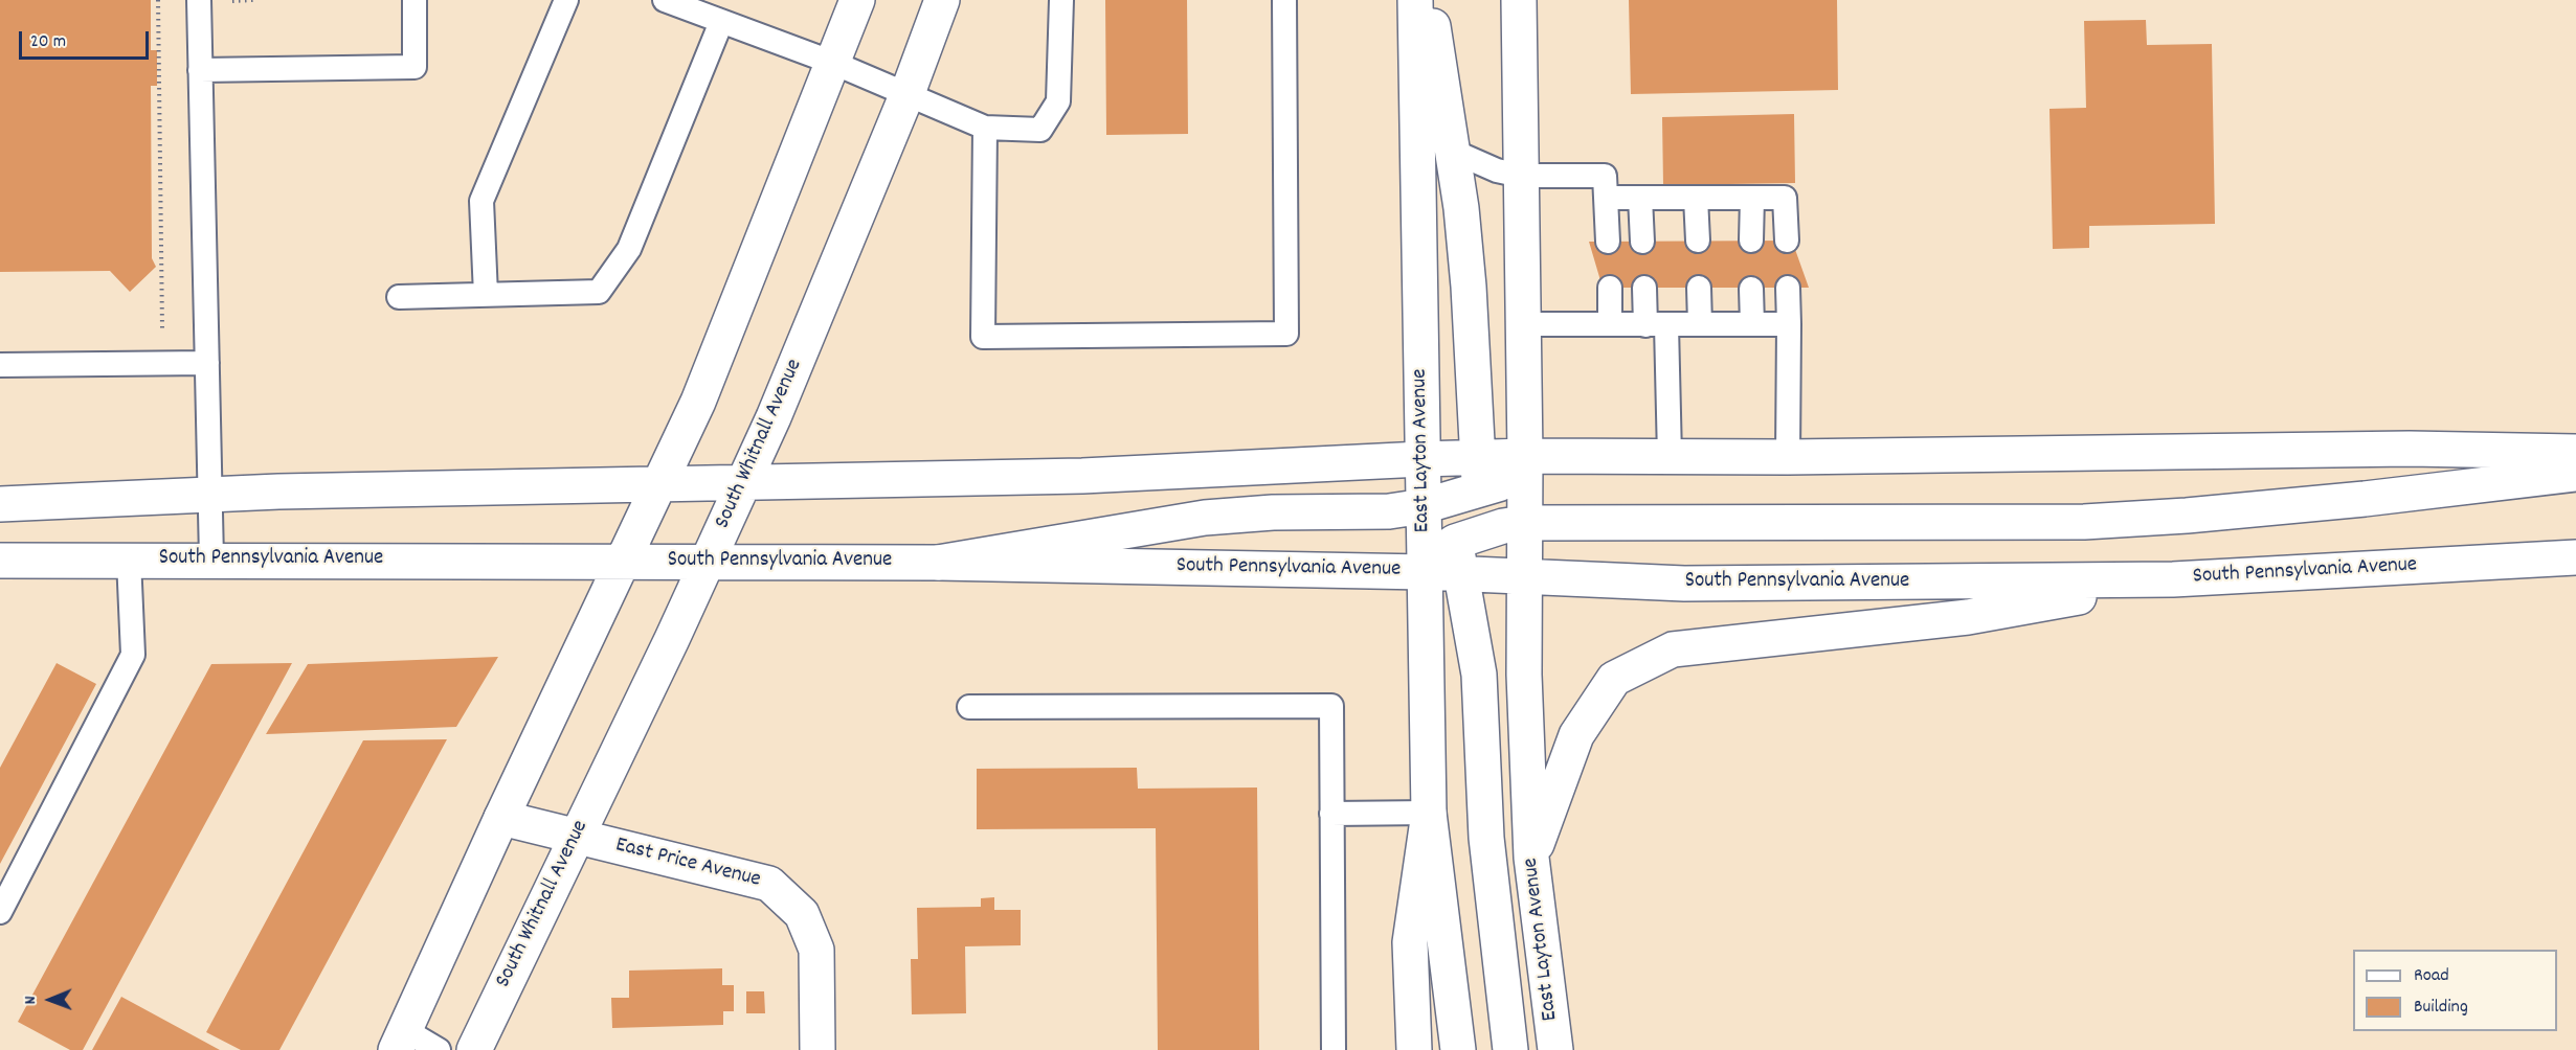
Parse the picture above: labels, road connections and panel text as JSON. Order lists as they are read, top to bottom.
{
  "streets": {
    "main road": [
      "South Whitnall Avenue",
      "East Layton Avenue",
      "South Pennsylvania Avenue",
      "East Price Avenue"
    ]
  },
  "crossings": [
    ["South Whitnall Avenue", "South Pennsylvania Avenue"],
    ["South Whitnall Avenue", "East Price Avenue"],
    ["East Layton Avenue", "South Pennsylvania Avenue"]
  ],
  "legend": ["Road", "Building"],
  "scale_bar": "20 m",
  "north": "left"
}
